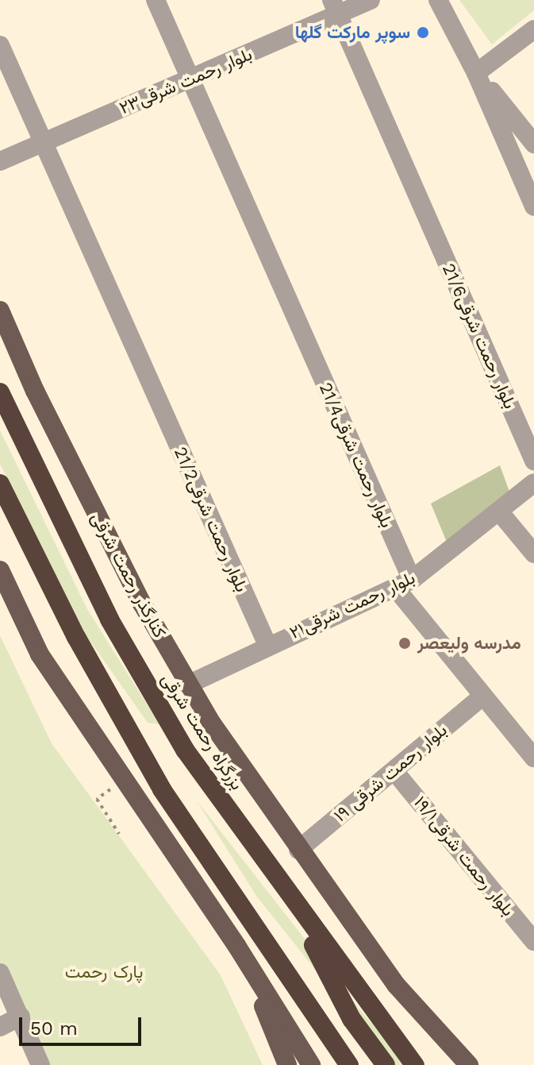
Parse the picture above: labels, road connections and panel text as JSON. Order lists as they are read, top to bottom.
{
  "streets": {
    "highway": ["بزرگراه رحمت شرقی"],
    "main road": ["کنارگذر رحمت شرقی"],
    "street": [
      "بلوار رحمت شرقی۲۳",
      "بلوار رحمت شرقی21/6",
      "بلوار رحمت شرقی21/4",
      "بلوار رحمت شرقی21/2",
      "بلوار رحمت شرقی۲۱",
      "بلوار رحمت شرقی ۱۹",
      "بلوار رحمت شرقی۱۹/۱"
    ]
  },
  "crossings": [
    ["بلوار رحمت شرقی۲۳", "بلوار رحمت شرقی21/6"],
    ["بلوار رحمت شرقی۲۳", "بلوار رحمت شرقی21/4"],
    ["بلوار رحمت شرقی۲۳", "بلوار رحمت شرقی21/2"],
    ["بلوار رحمت شرقی21/4", "بلوار رحمت شرقی۲۱"],
    ["بلوار رحمت شرقی21/4", "بلوار رحمت شرقی ۱۹"],
    ["بلوار رحمت شرقی21/2", "بلوار رحمت شرقی۲۱"],
    ["کنارگذر رحمت شرقی", "بلوار رحمت شرقی۲۱"],
    ["کنارگذر رحمت شرقی", "بلوار رحمت شرقی ۱۹"],
    ["بلوار رحمت شرقی ۱۹", "بلوار رحمت شرقی۱۹/۱"]
  ],
  "parks": ["پارک رحمت"],
  "places": ["سوپر مارکت گلها", "مدرسه ولیعصر"],
  "scale_bar": "50 m"
}
